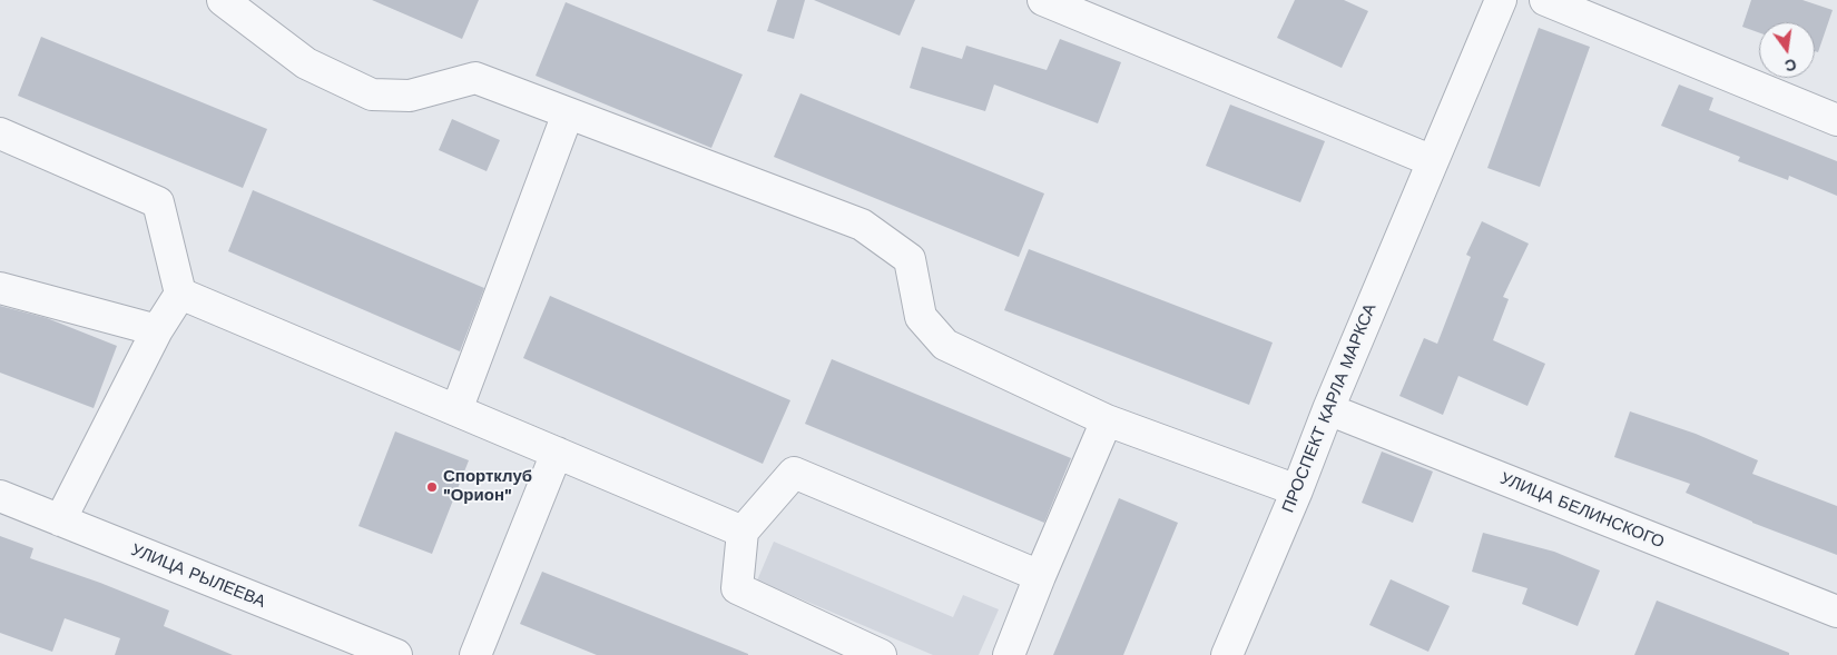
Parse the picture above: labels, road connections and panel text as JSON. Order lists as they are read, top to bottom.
{
  "streets": {
    "street": ["ПРОСПЕКТ КАРЛА МАРКСА", "УЛИЦА БЕЛИНСКОГО", "УЛИЦА РЫЛЕЕВА"]
  },
  "crossings": [
    ["ПРОСПЕКТ КАРЛА МАРКСА", "УЛИЦА БЕЛИНСКОГО"]
  ],
  "places": ["Спортклуб \"Орион\""],
  "north": "bottom"
}
